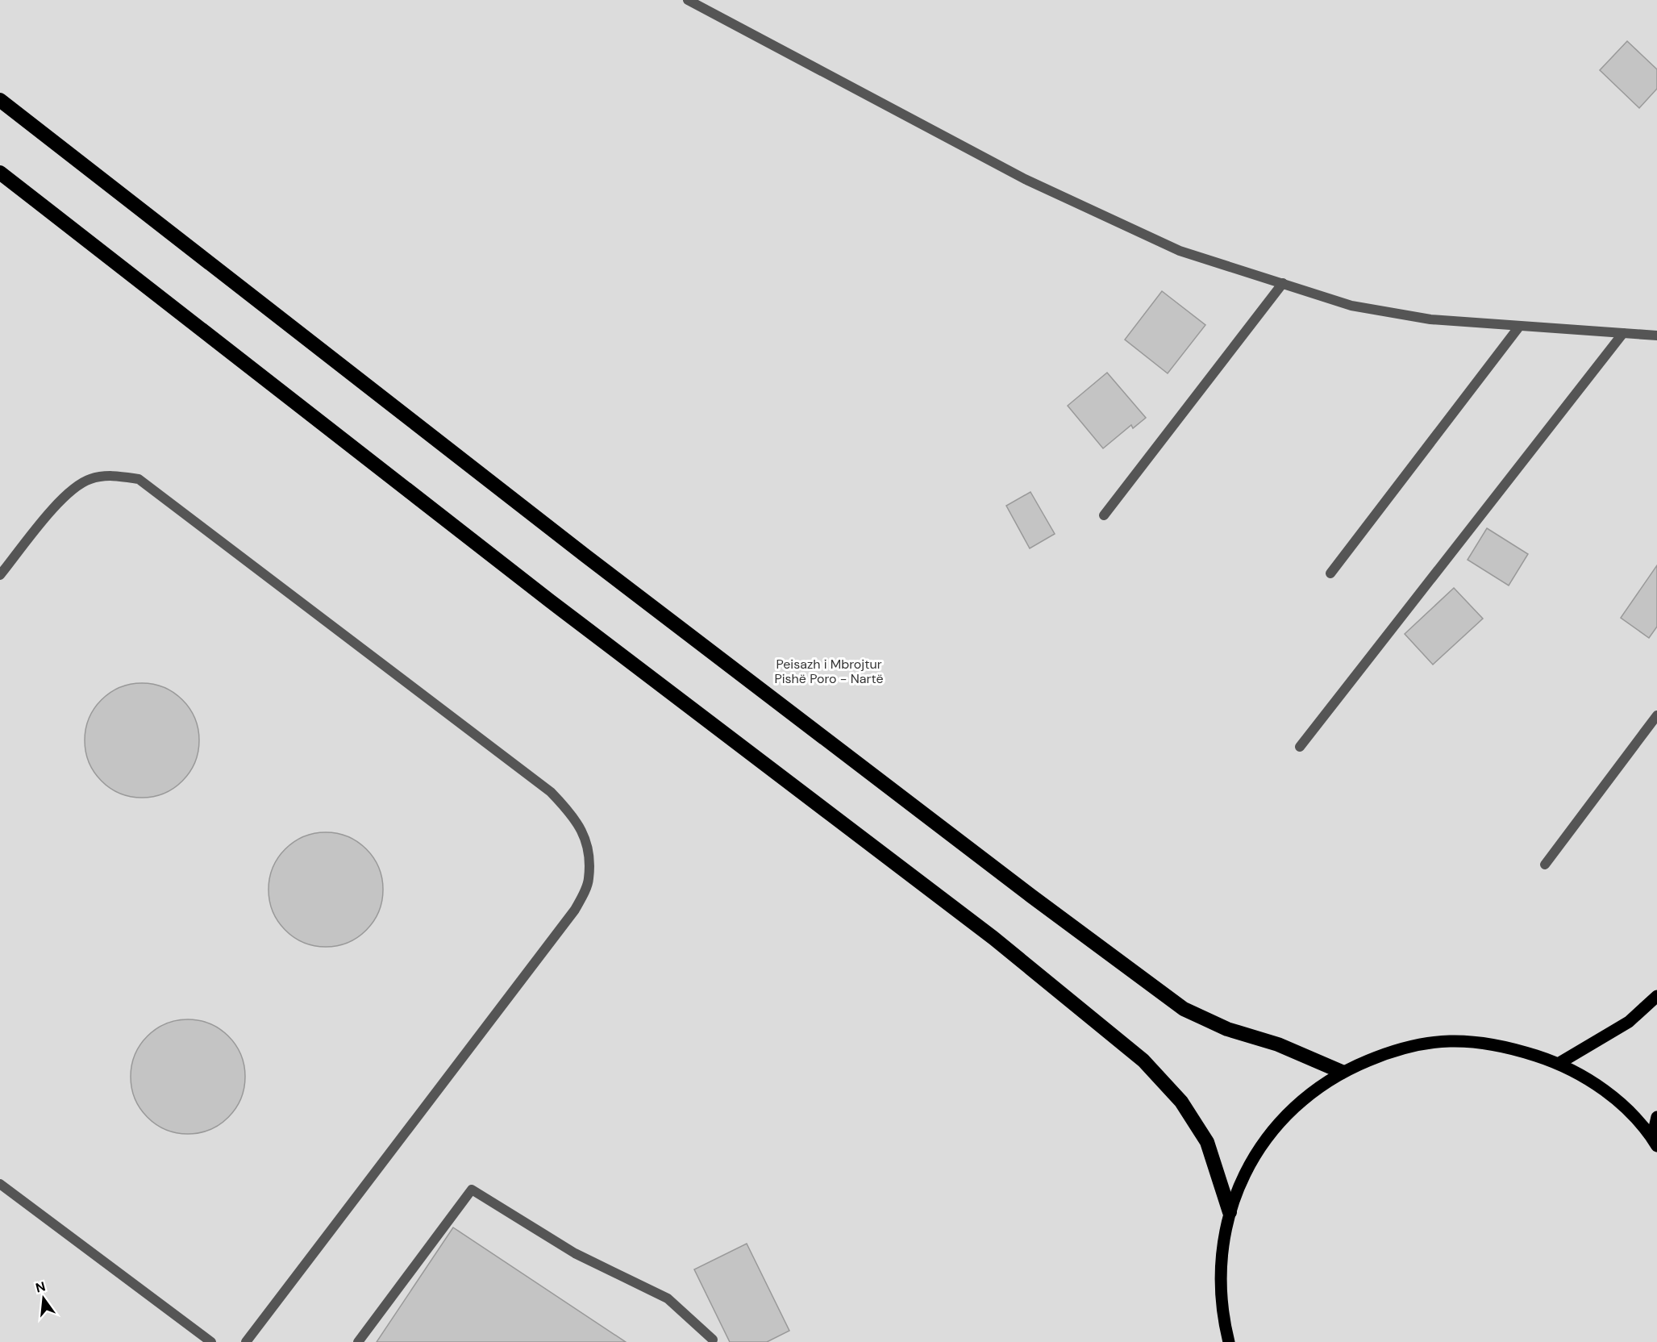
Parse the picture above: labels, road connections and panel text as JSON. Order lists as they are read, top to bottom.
{
  "parks": ["Peisazh i Mbrojtur Pishë Poro - Nartë"],
  "north": "top"
}
